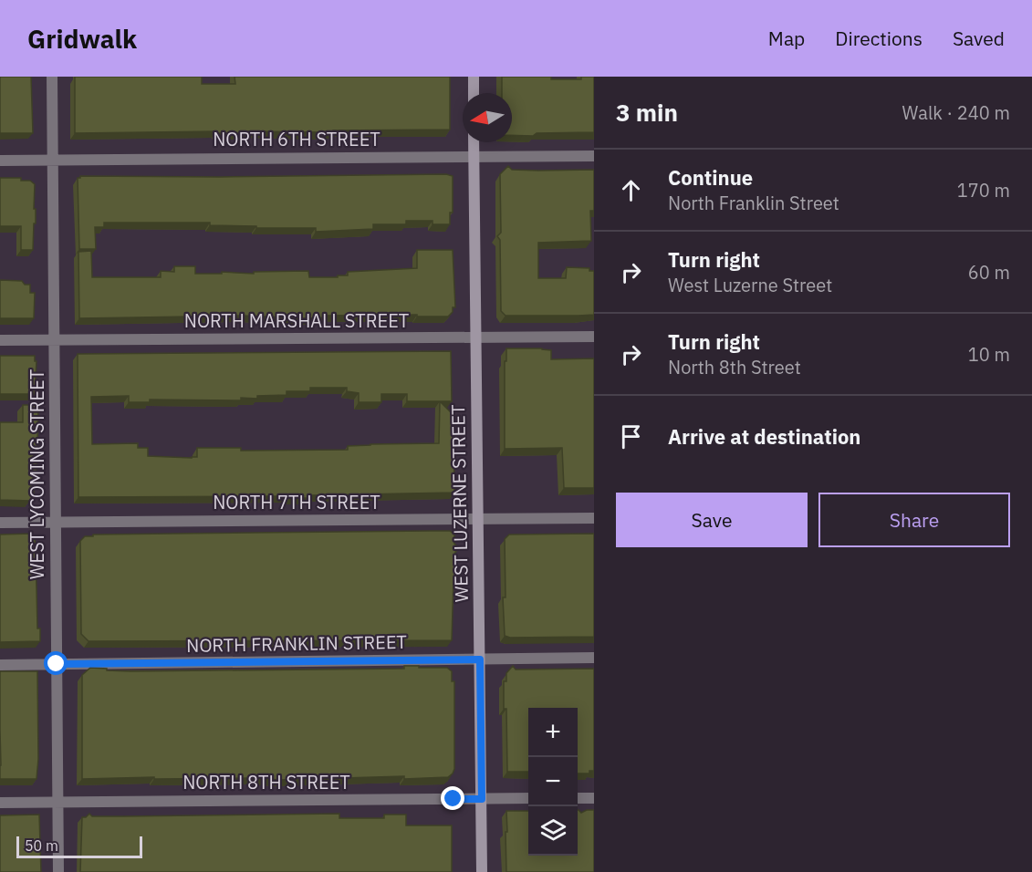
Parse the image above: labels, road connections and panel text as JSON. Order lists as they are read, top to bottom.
{
  "streets": {
    "street": [
      "NORTH 6TH STREET",
      "NORTH MARSHALL STREET",
      "WEST LYCOMING STREET",
      "NORTH 7TH STREET",
      "WEST LUZERNE STREET",
      "NORTH FRANKLIN STREET",
      "NORTH 8TH STREET"
    ]
  },
  "crossings": [
    ["NORTH 6TH STREET", "WEST LYCOMING STREET"],
    ["NORTH 6TH STREET", "WEST LUZERNE STREET"],
    ["NORTH MARSHALL STREET", "WEST LYCOMING STREET"],
    ["NORTH MARSHALL STREET", "WEST LUZERNE STREET"],
    ["WEST LYCOMING STREET", "NORTH 7TH STREET"],
    ["WEST LYCOMING STREET", "NORTH FRANKLIN STREET"],
    ["WEST LYCOMING STREET", "NORTH 8TH STREET"],
    ["NORTH 7TH STREET", "WEST LUZERNE STREET"],
    ["WEST LUZERNE STREET", "NORTH FRANKLIN STREET"],
    ["WEST LUZERNE STREET", "NORTH 8TH STREET"]
  ],
  "scale_bar": "50 m",
  "north": "left",
  "page": {
    "header": "Gridwalk",
    "nav": ["Map", "Directions", "Saved"],
    "heading": ["3 min", "Walk · 240 m"],
    "list": [
      ["Continue", "North Franklin Street", "170 m"],
      ["Turn right", "West Luzerne Street", "60 m"],
      ["Turn right", "North 8th Street", "10 m"],
      "Arrive at destination"
    ],
    "buttons": ["Save", "Share"],
    "map_buttons": ["+", "−"],
    "scale": "50 m"
  }
}
